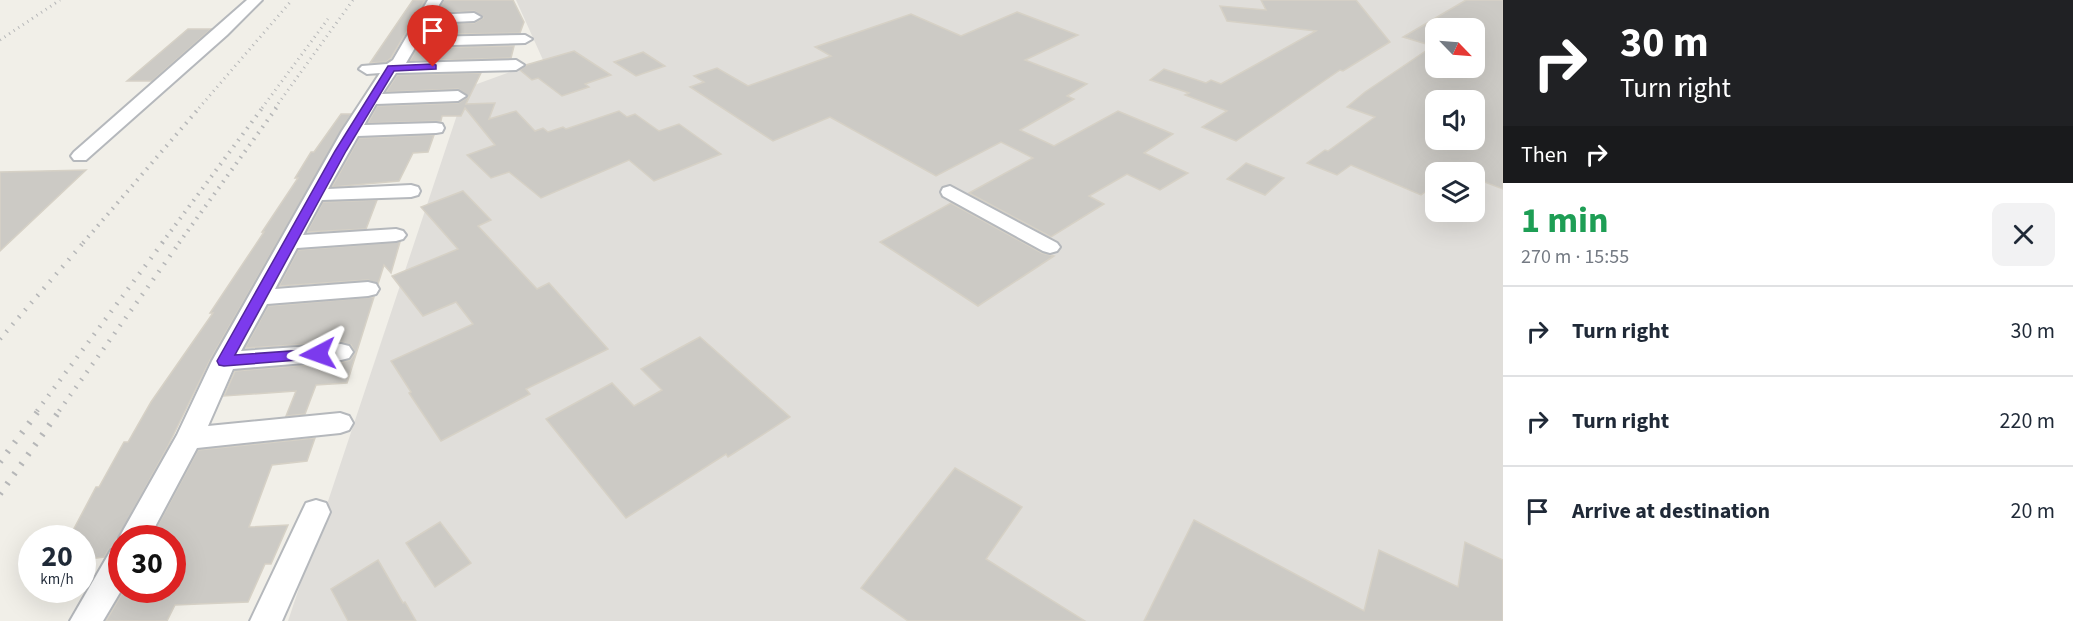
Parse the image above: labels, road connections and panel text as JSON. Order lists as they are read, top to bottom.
{
  "north": "bottom right",
  "page": {
    "turn": ["30 m", "Turn right"],
    "then": "Then",
    "heading": ["1 min", "270 m · 15:55"],
    "list": [
      {
        "name": "Turn right",
        "value": "30 m"
      },
      {
        "name": "Turn right",
        "value": "220 m"
      },
      {
        "name": "Arrive at destination",
        "value": "20 m"
      }
    ],
    "speed": "20 km/h",
    "limit": "30"
  }
}
